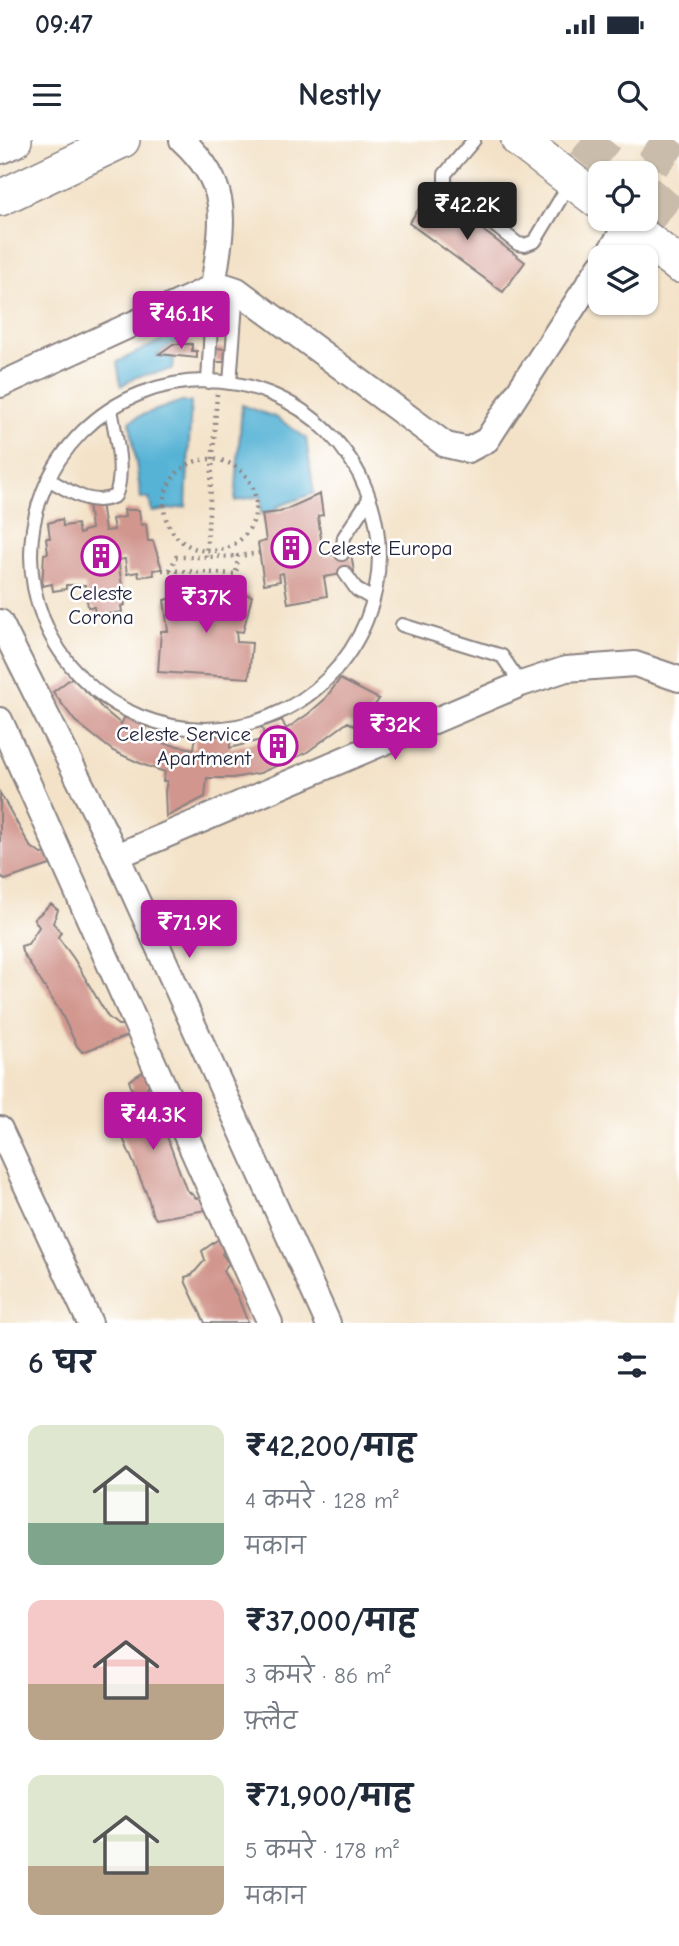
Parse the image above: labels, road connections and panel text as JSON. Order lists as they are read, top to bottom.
{
  "places": {
    "building": ["Celeste Europa", "Celeste Corona", "Celeste Service Apartment"]
  },
  "page": {
    "status": "09:47",
    "header": "Nestly",
    "price": [
      "₹42.2K",
      "₹46.1K",
      "₹37K",
      "₹32K",
      "₹71.9K",
      "₹44.3K"
    ],
    "heading": "6 घर",
    "list": [
      {
        "name": "₹42,200/माह",
        "note": "4 कमरे · 128 m² · मकान"
      },
      {
        "name": "₹37,000/माह",
        "note": "3 कमरे · 86 m² · फ़्लैट"
      },
      {
        "name": "₹71,900/माह",
        "note": "5 कमरे · 178 m² · मकान"
      }
    ]
  }
}
